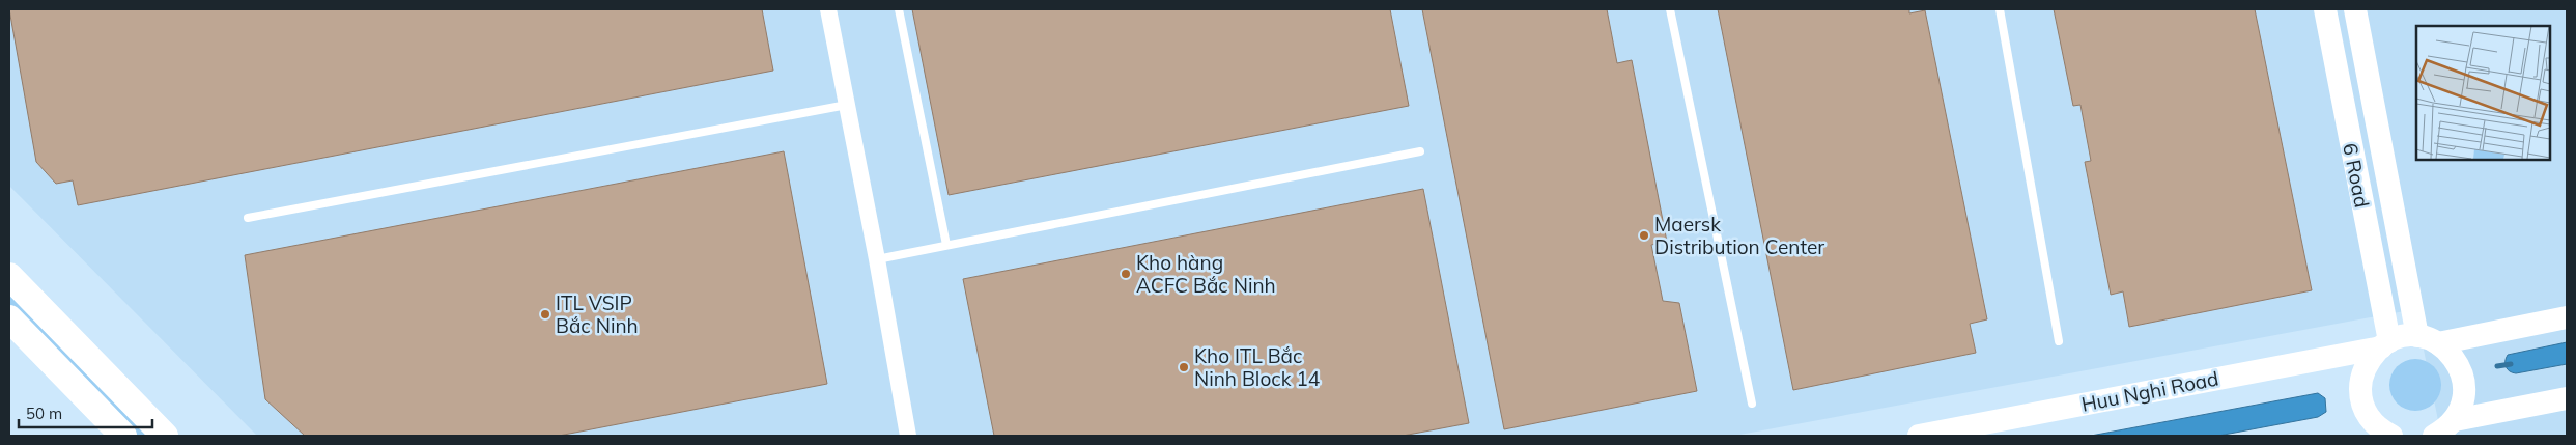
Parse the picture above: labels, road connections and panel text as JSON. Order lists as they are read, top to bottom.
{
  "streets": {
    "main road": ["6 Road", "Huu Nghi Road"]
  },
  "crossings": [
    ["6 Road", "Huu Nghi Road"]
  ],
  "places": [
    "Maersk Distribution Center",
    "Kho hàng ACFC Bắc Ninh",
    "ITL VSIP Bắc Ninh",
    "Kho ITL Bắc Ninh Block 14"
  ],
  "scale_bar": "50 m"
}
